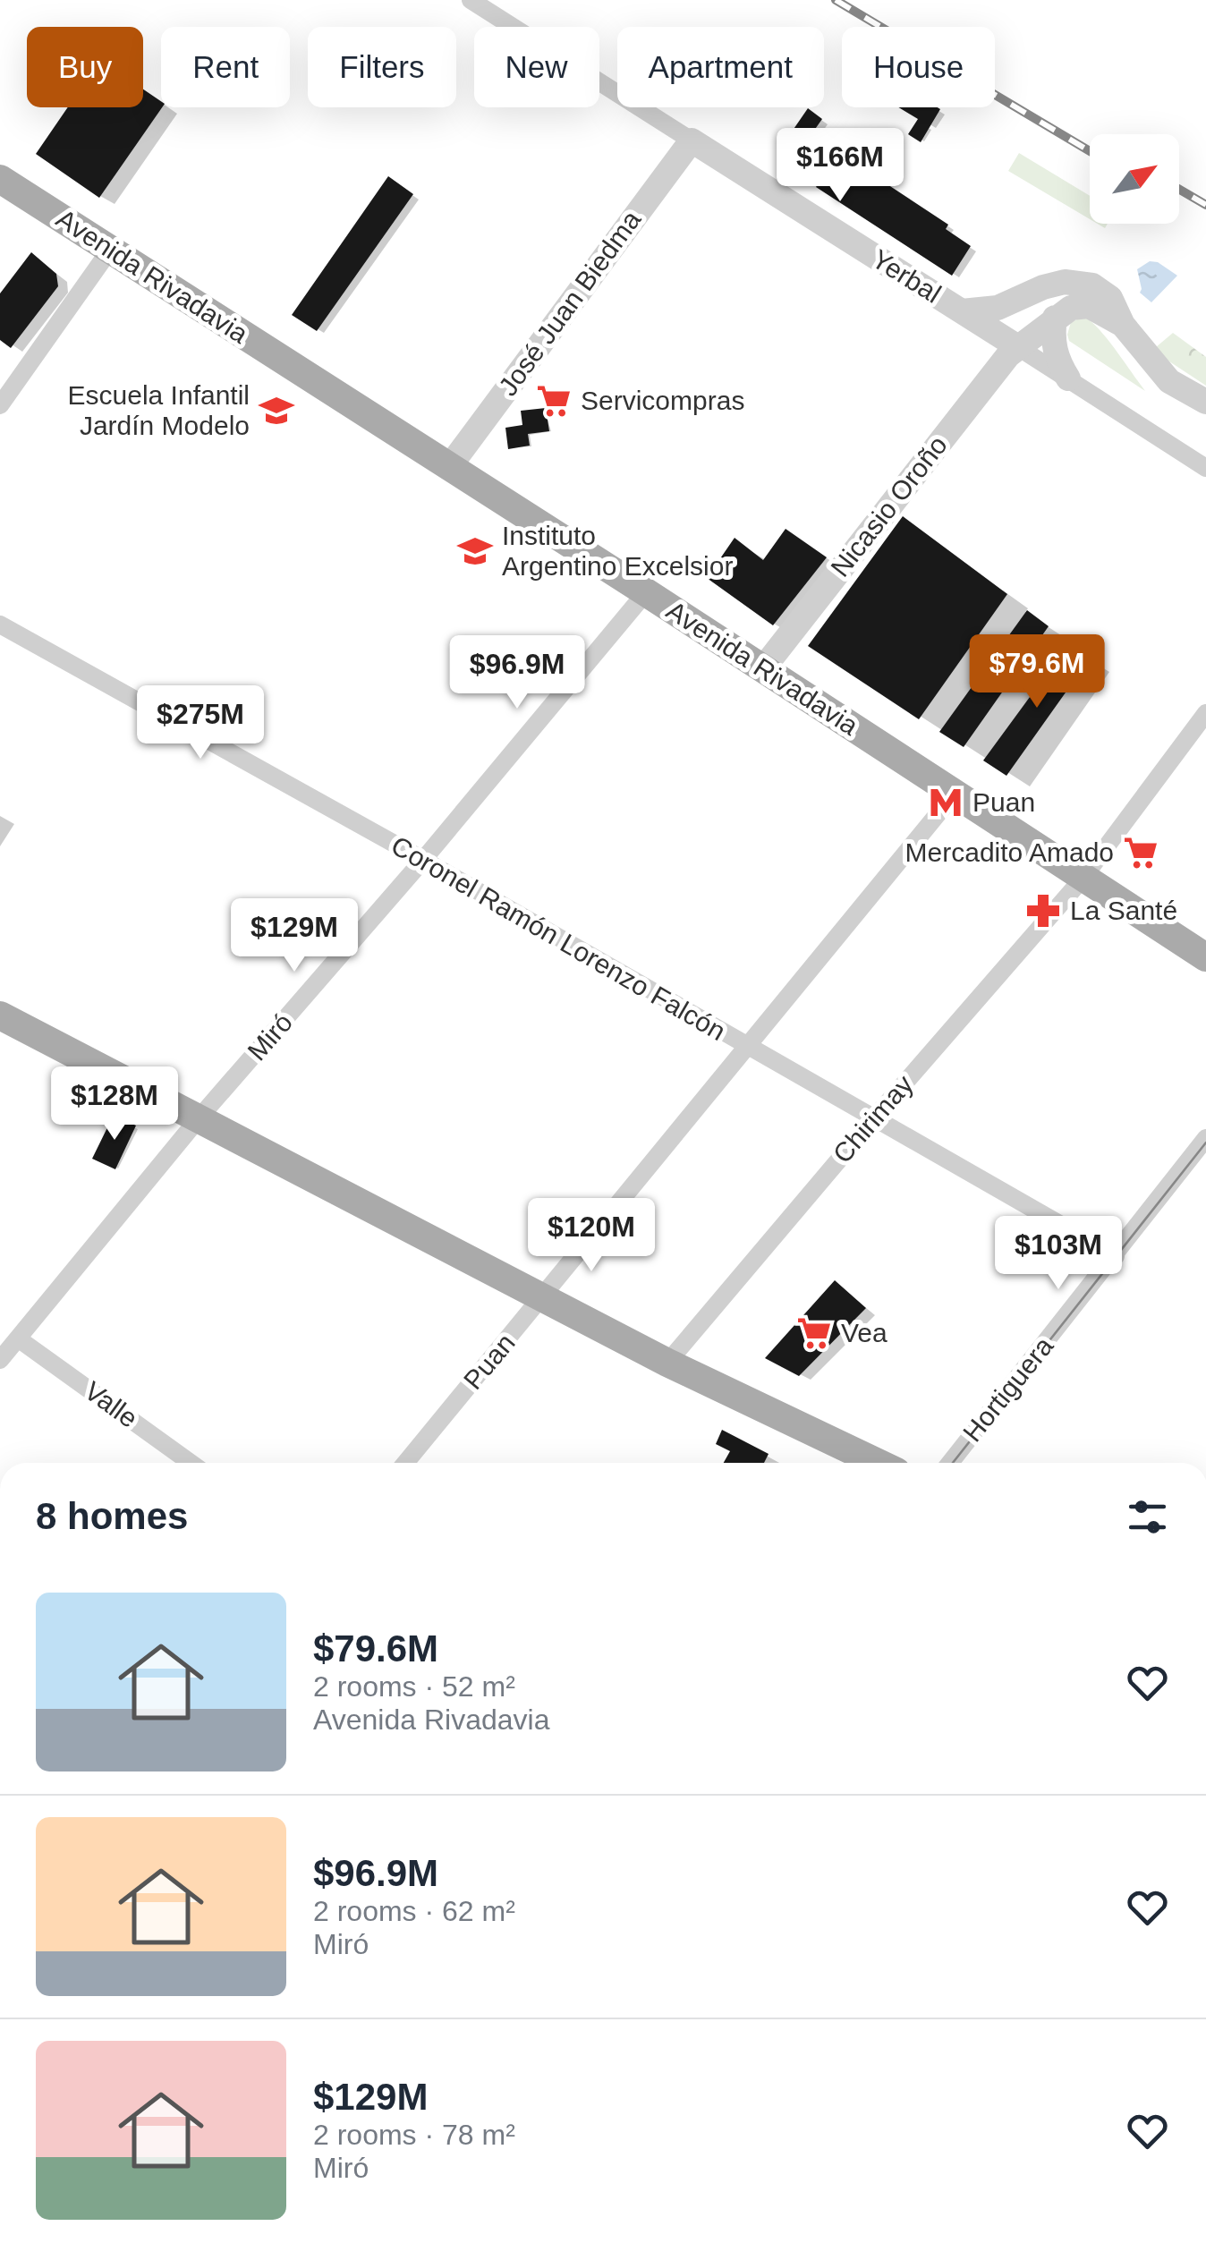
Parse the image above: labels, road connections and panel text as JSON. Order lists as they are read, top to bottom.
{
  "streets": {
    "main road": ["Avenida Rivadavia"],
    "street": [
      "Yerbal",
      "José Juan Biedma",
      "Nicasio Oroño",
      "Coronel Ramón Lorenzo Falcón",
      "Miró",
      "Chirimay",
      "Puan",
      "Hortiguera",
      "Valle"
    ]
  },
  "crossings": [
    ["Avenida Rivadavia", "José Juan Biedma"],
    ["Avenida Rivadavia", "Nicasio Oroño"],
    ["Avenida Rivadavia", "Miró"],
    ["Avenida Rivadavia", "Chirimay"],
    ["Avenida Rivadavia", "Puan"],
    ["Yerbal", "José Juan Biedma"],
    ["Yerbal", "Nicasio Oroño"],
    ["Coronel Ramón Lorenzo Falcón", "Miró"],
    ["Coronel Ramón Lorenzo Falcón", "Chirimay"],
    ["Coronel Ramón Lorenzo Falcón", "Puan"],
    ["Coronel Ramón Lorenzo Falcón", "Hortiguera"],
    ["Miró", "Valle"]
  ],
  "places": {
    "supermarket": ["Servicompras", "Mercadito Amado", "Vea"],
    "school or university": ["Escuela Infantil Jardín Modelo", "Instituto Argentino Excelsior"],
    "metro station": ["Puan"],
    "pharmacy": ["La Santé"]
  },
  "north": "top right",
  "page": {
    "chip": [
      "Buy",
      "Rent",
      "Filters",
      "New",
      "Apartment",
      "House"
    ],
    "price": [
      "$166M",
      "$79.6M",
      "$96.9M",
      "$275M",
      "$129M",
      "$128M",
      "$120M",
      "$103M"
    ],
    "heading": "8 homes",
    "list": [
      {
        "name": "$79.6M",
        "note": "2 rooms · 52 m² · Avenida Rivadavia"
      },
      {
        "name": "$96.9M",
        "note": "2 rooms · 62 m² · Miró"
      },
      {
        "name": "$129M",
        "note": "2 rooms · 78 m² · Miró"
      }
    ]
  }
}
